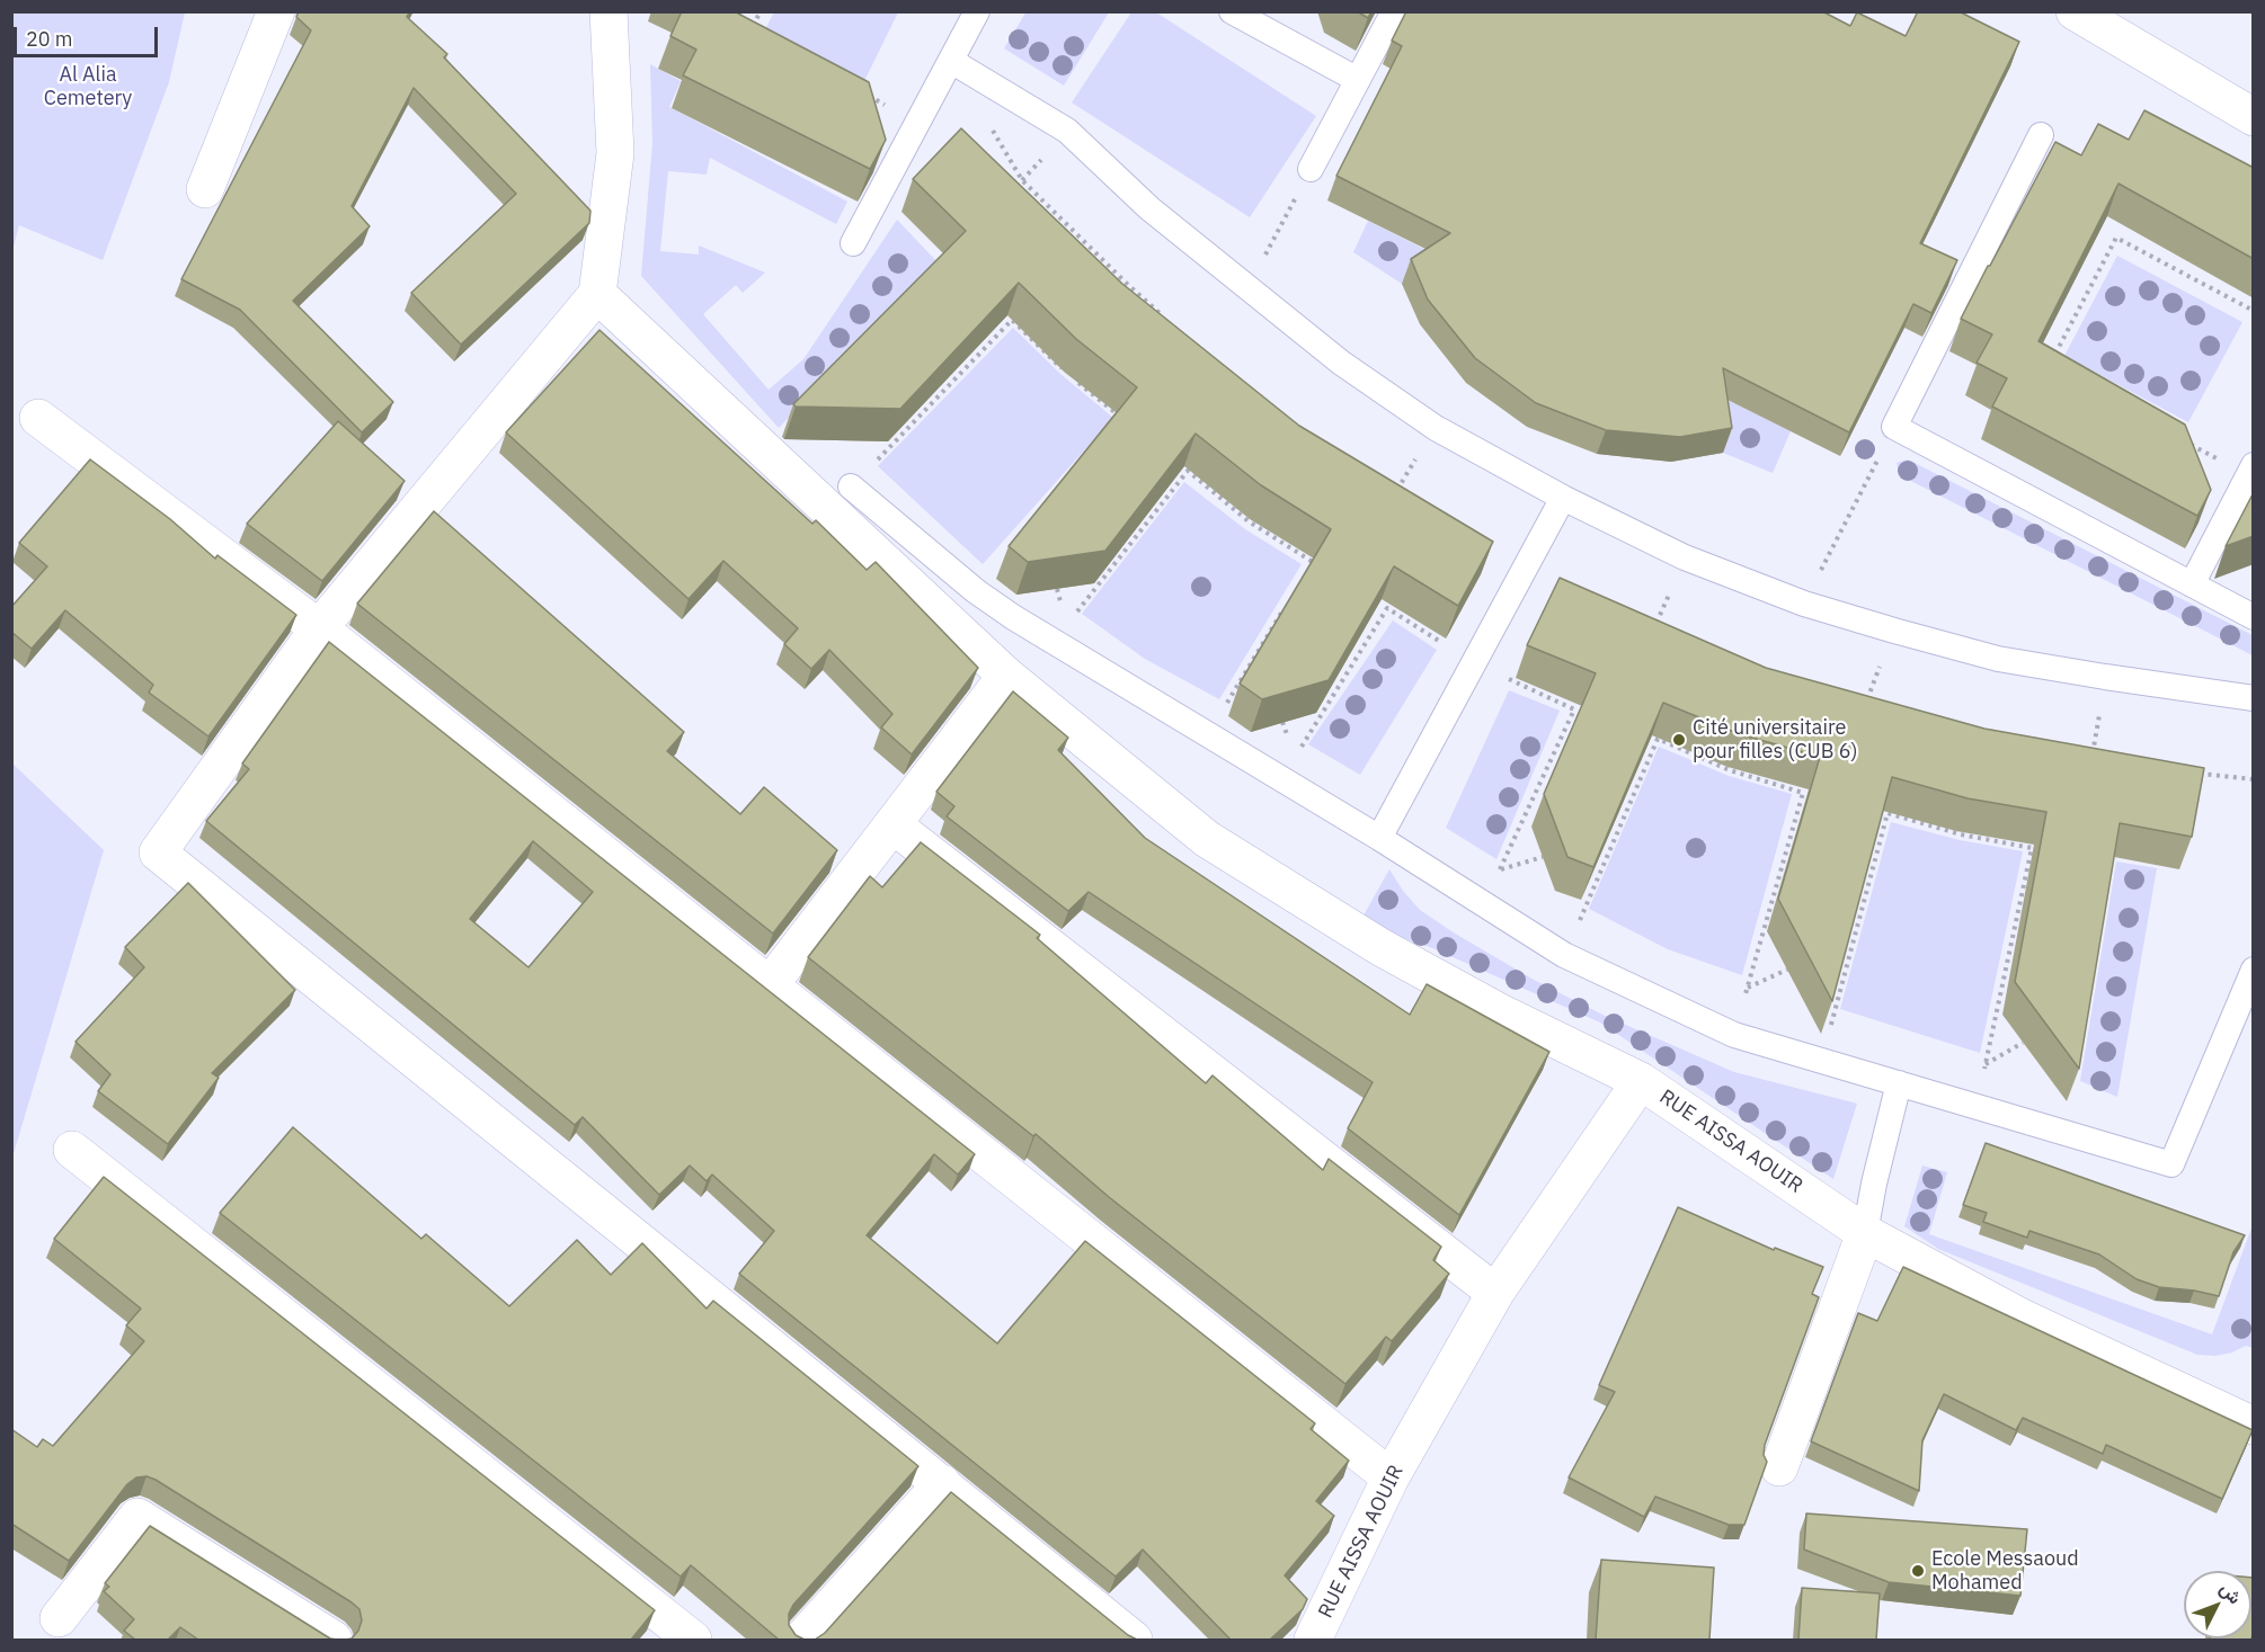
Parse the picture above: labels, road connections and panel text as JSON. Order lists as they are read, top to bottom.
{
  "streets": {
    "street": ["RUE AISSA AOUIR"]
  },
  "parks": ["Al Alia Cemetery"],
  "places": ["Cité universitaire pour filles (CUB 6)", "Ecole Messaoud Mohamed"],
  "scale_bar": "20 m",
  "north": "top right"
}
